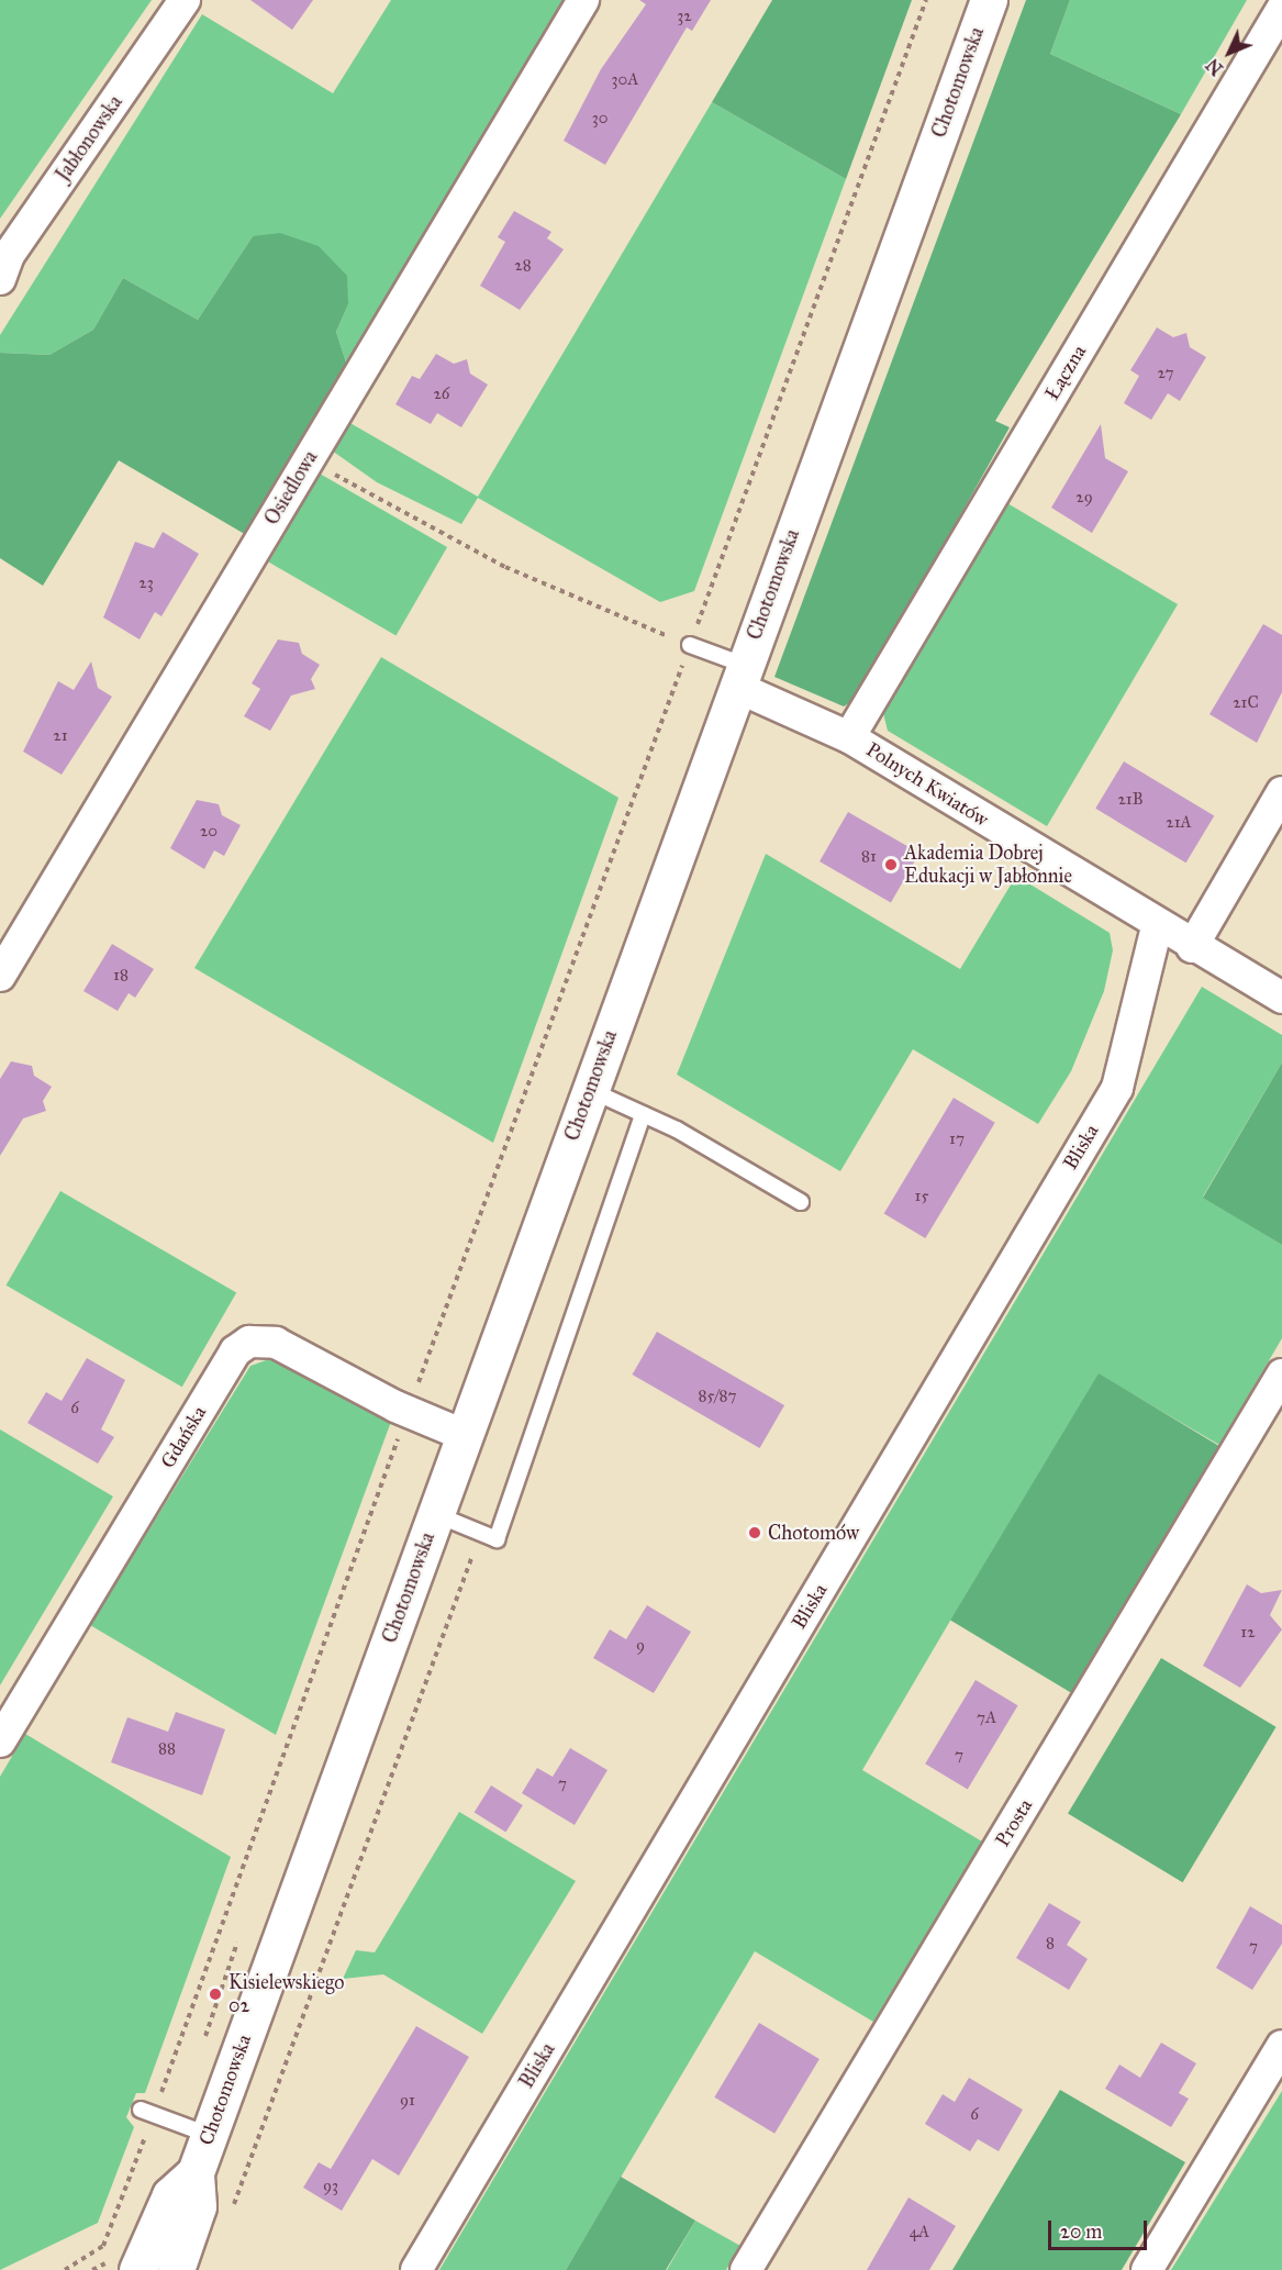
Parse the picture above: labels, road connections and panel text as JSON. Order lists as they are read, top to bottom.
{
  "streets": {
    "street": [
      "Chotomowska",
      "Jabłonowska",
      "Łączna",
      "Osiedlowa",
      "Polnych Kwiatów",
      "Bliska",
      "Gdańska",
      "Prosta"
    ]
  },
  "crossings": [
    ["Chotomowska", "Polnych Kwiatów"],
    ["Chotomowska", "Gdańska"],
    ["Łączna", "Polnych Kwiatów"],
    ["Polnych Kwiatów", "Bliska"]
  ],
  "places": ["Akademia Dobrej Edukacji w Jabłonnie", "Chotomów", "Kisielewskiego 02"],
  "house_numbers": [
    "32",
    "30A",
    "30",
    "28",
    "27",
    "26",
    "29",
    "23",
    "21C",
    "21",
    "21B",
    "21A",
    "20",
    "81",
    "18",
    "17",
    "15",
    "85/87",
    "6",
    "12",
    "9",
    "7A",
    "88",
    "7",
    "7",
    "8",
    "7",
    "91",
    "6",
    "93",
    "4A"
  ],
  "scale_bar": "20 m",
  "north": "bottom left"
}
